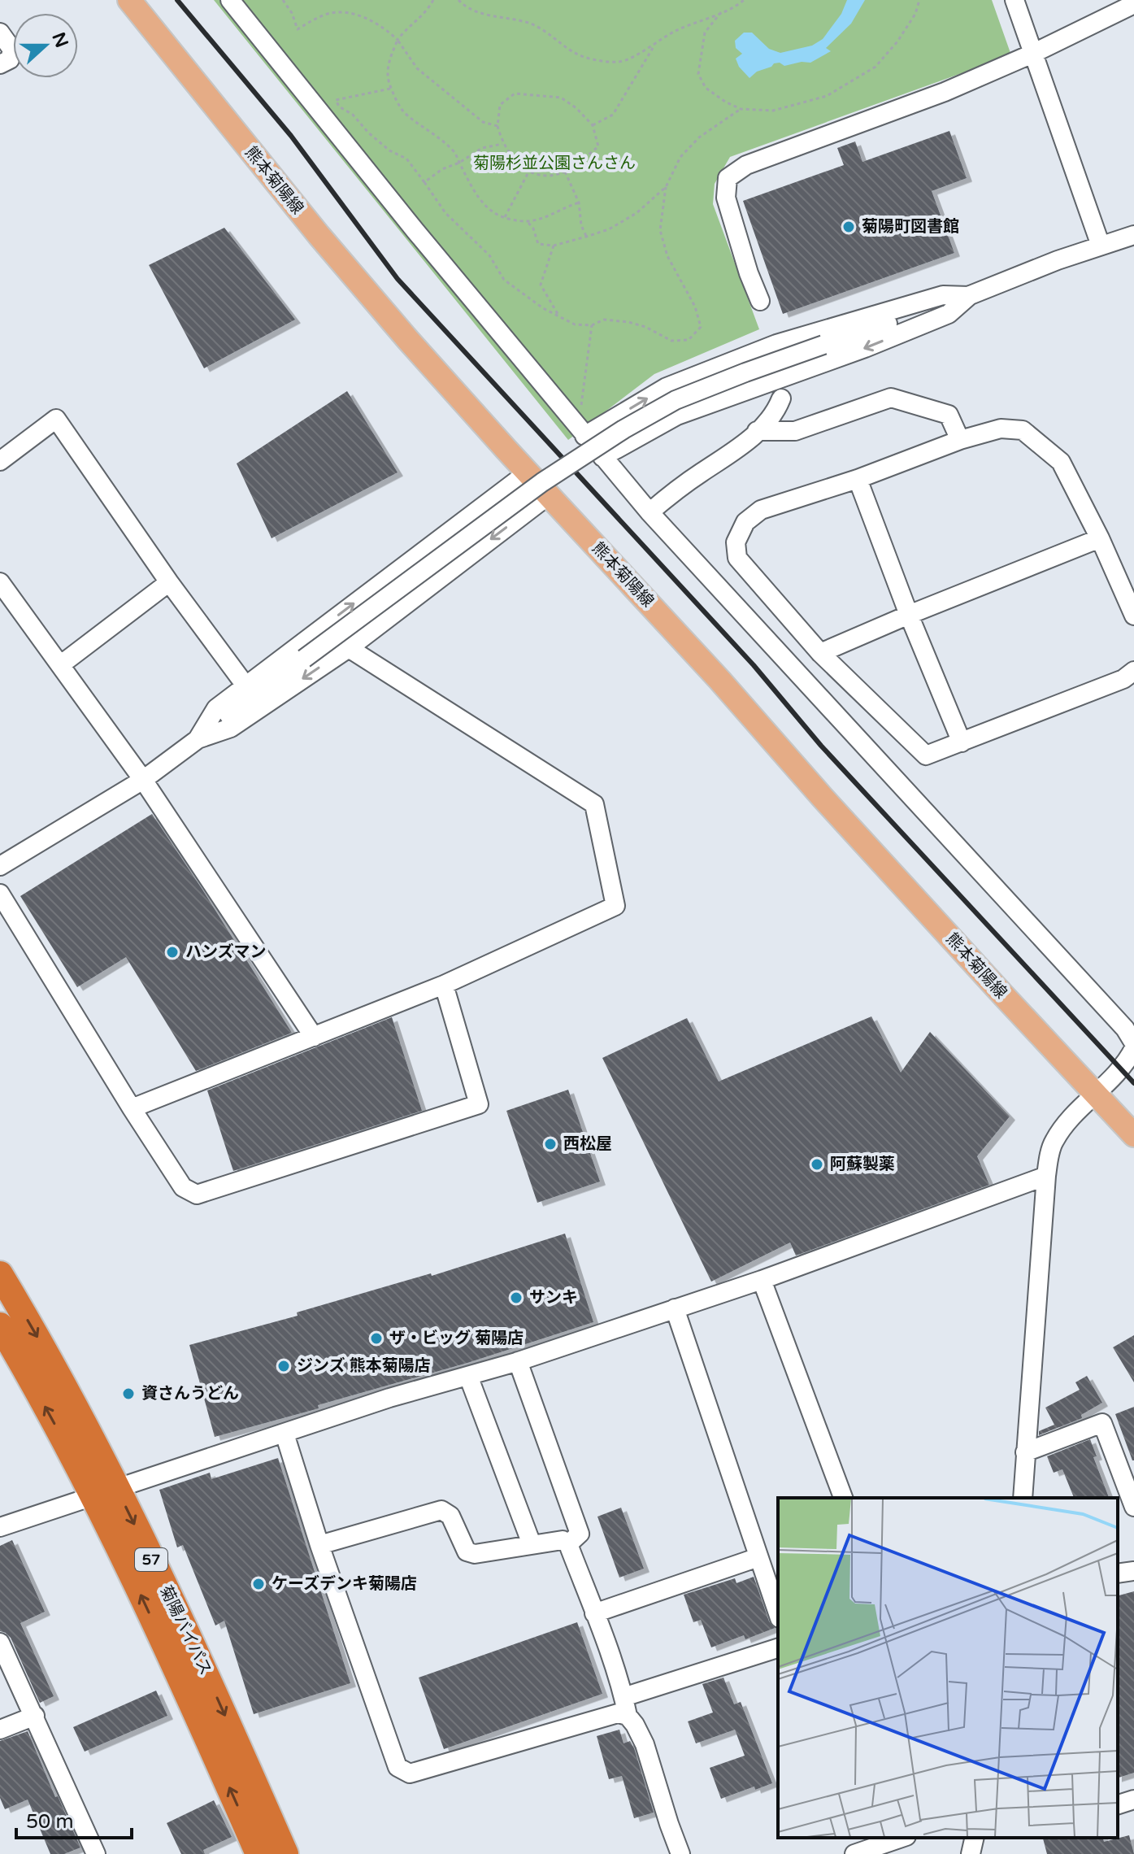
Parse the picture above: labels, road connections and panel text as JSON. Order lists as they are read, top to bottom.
{
  "streets": {
    "highway": ["57", "菊陽バイパス"],
    "main road": ["熊本菊陽線"]
  },
  "parks": ["菊陽杉並公園さんさん"],
  "places": [
    "菊陽町図書館",
    "ハンズマン",
    "西松屋",
    "阿蘇製薬",
    "サンキ",
    "ザ・ビッグ 菊陽店",
    "ジンズ 熊本菊陽店",
    "資さんうどん",
    "ケーズデンキ菊陽店"
  ],
  "scale_bar": "50 m",
  "north": "right"
}
